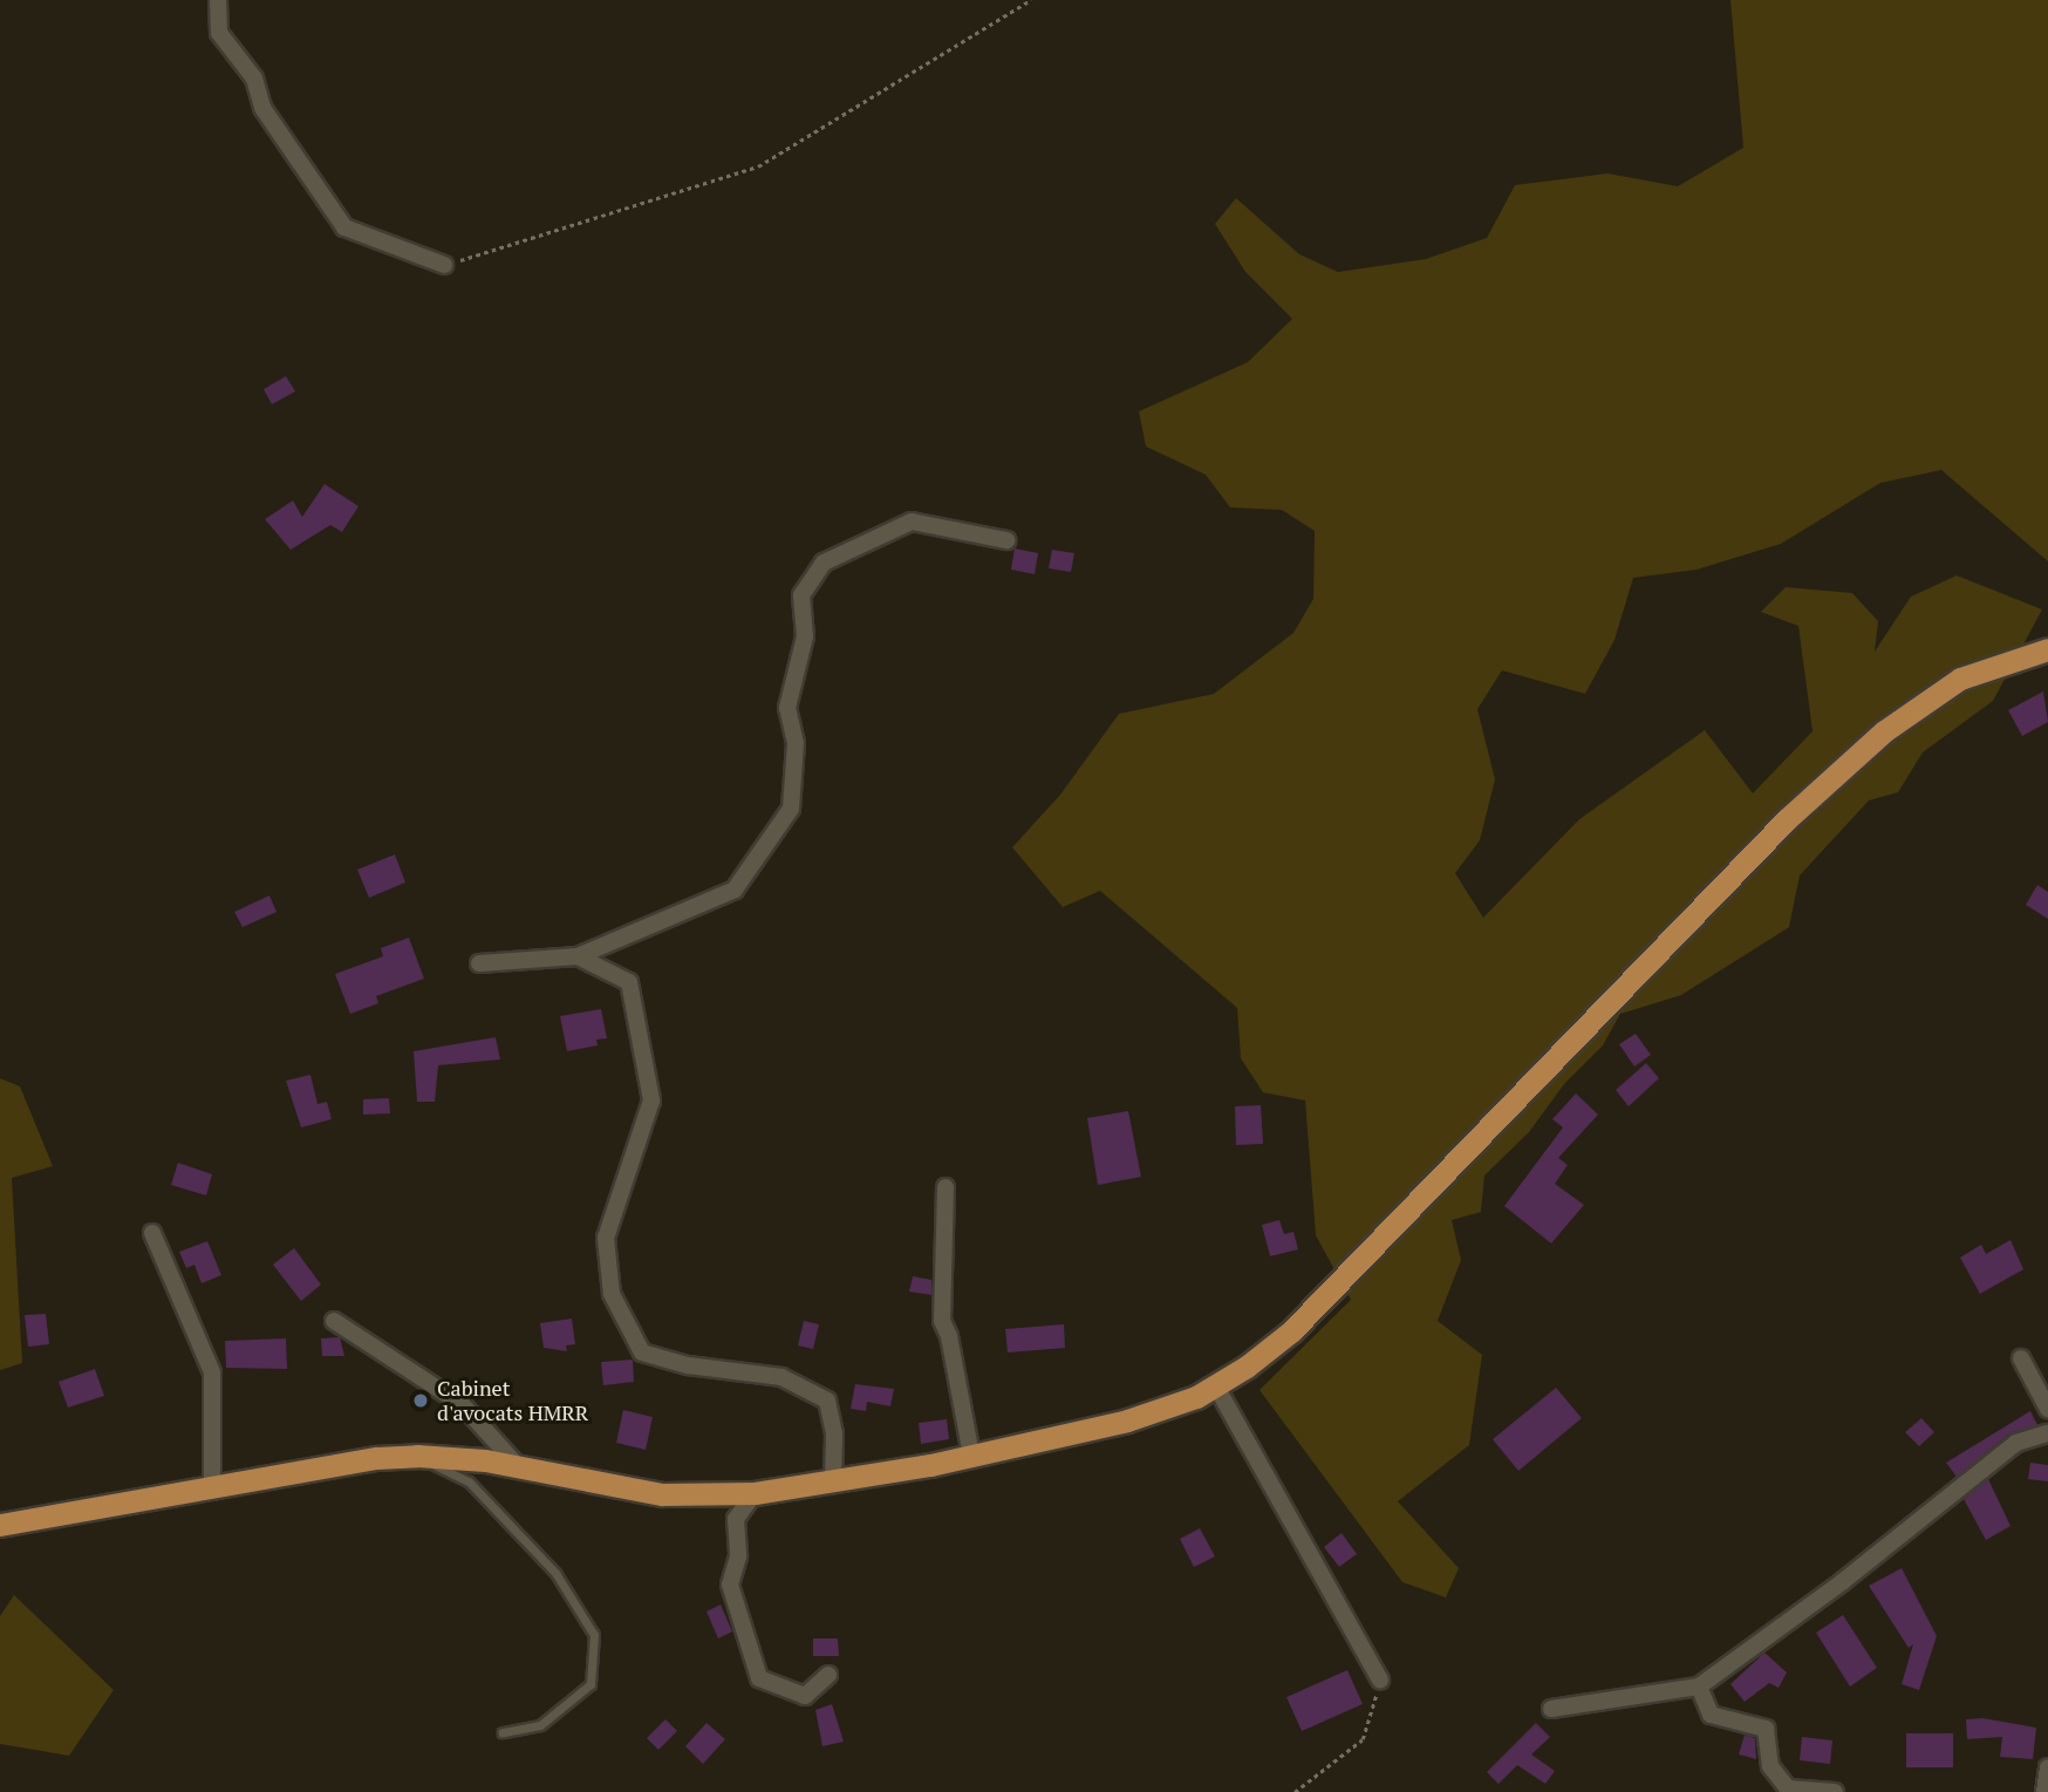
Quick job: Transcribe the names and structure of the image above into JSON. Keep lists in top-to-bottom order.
{
  "places": ["Cabinet d'avocats HMRR"]
}
